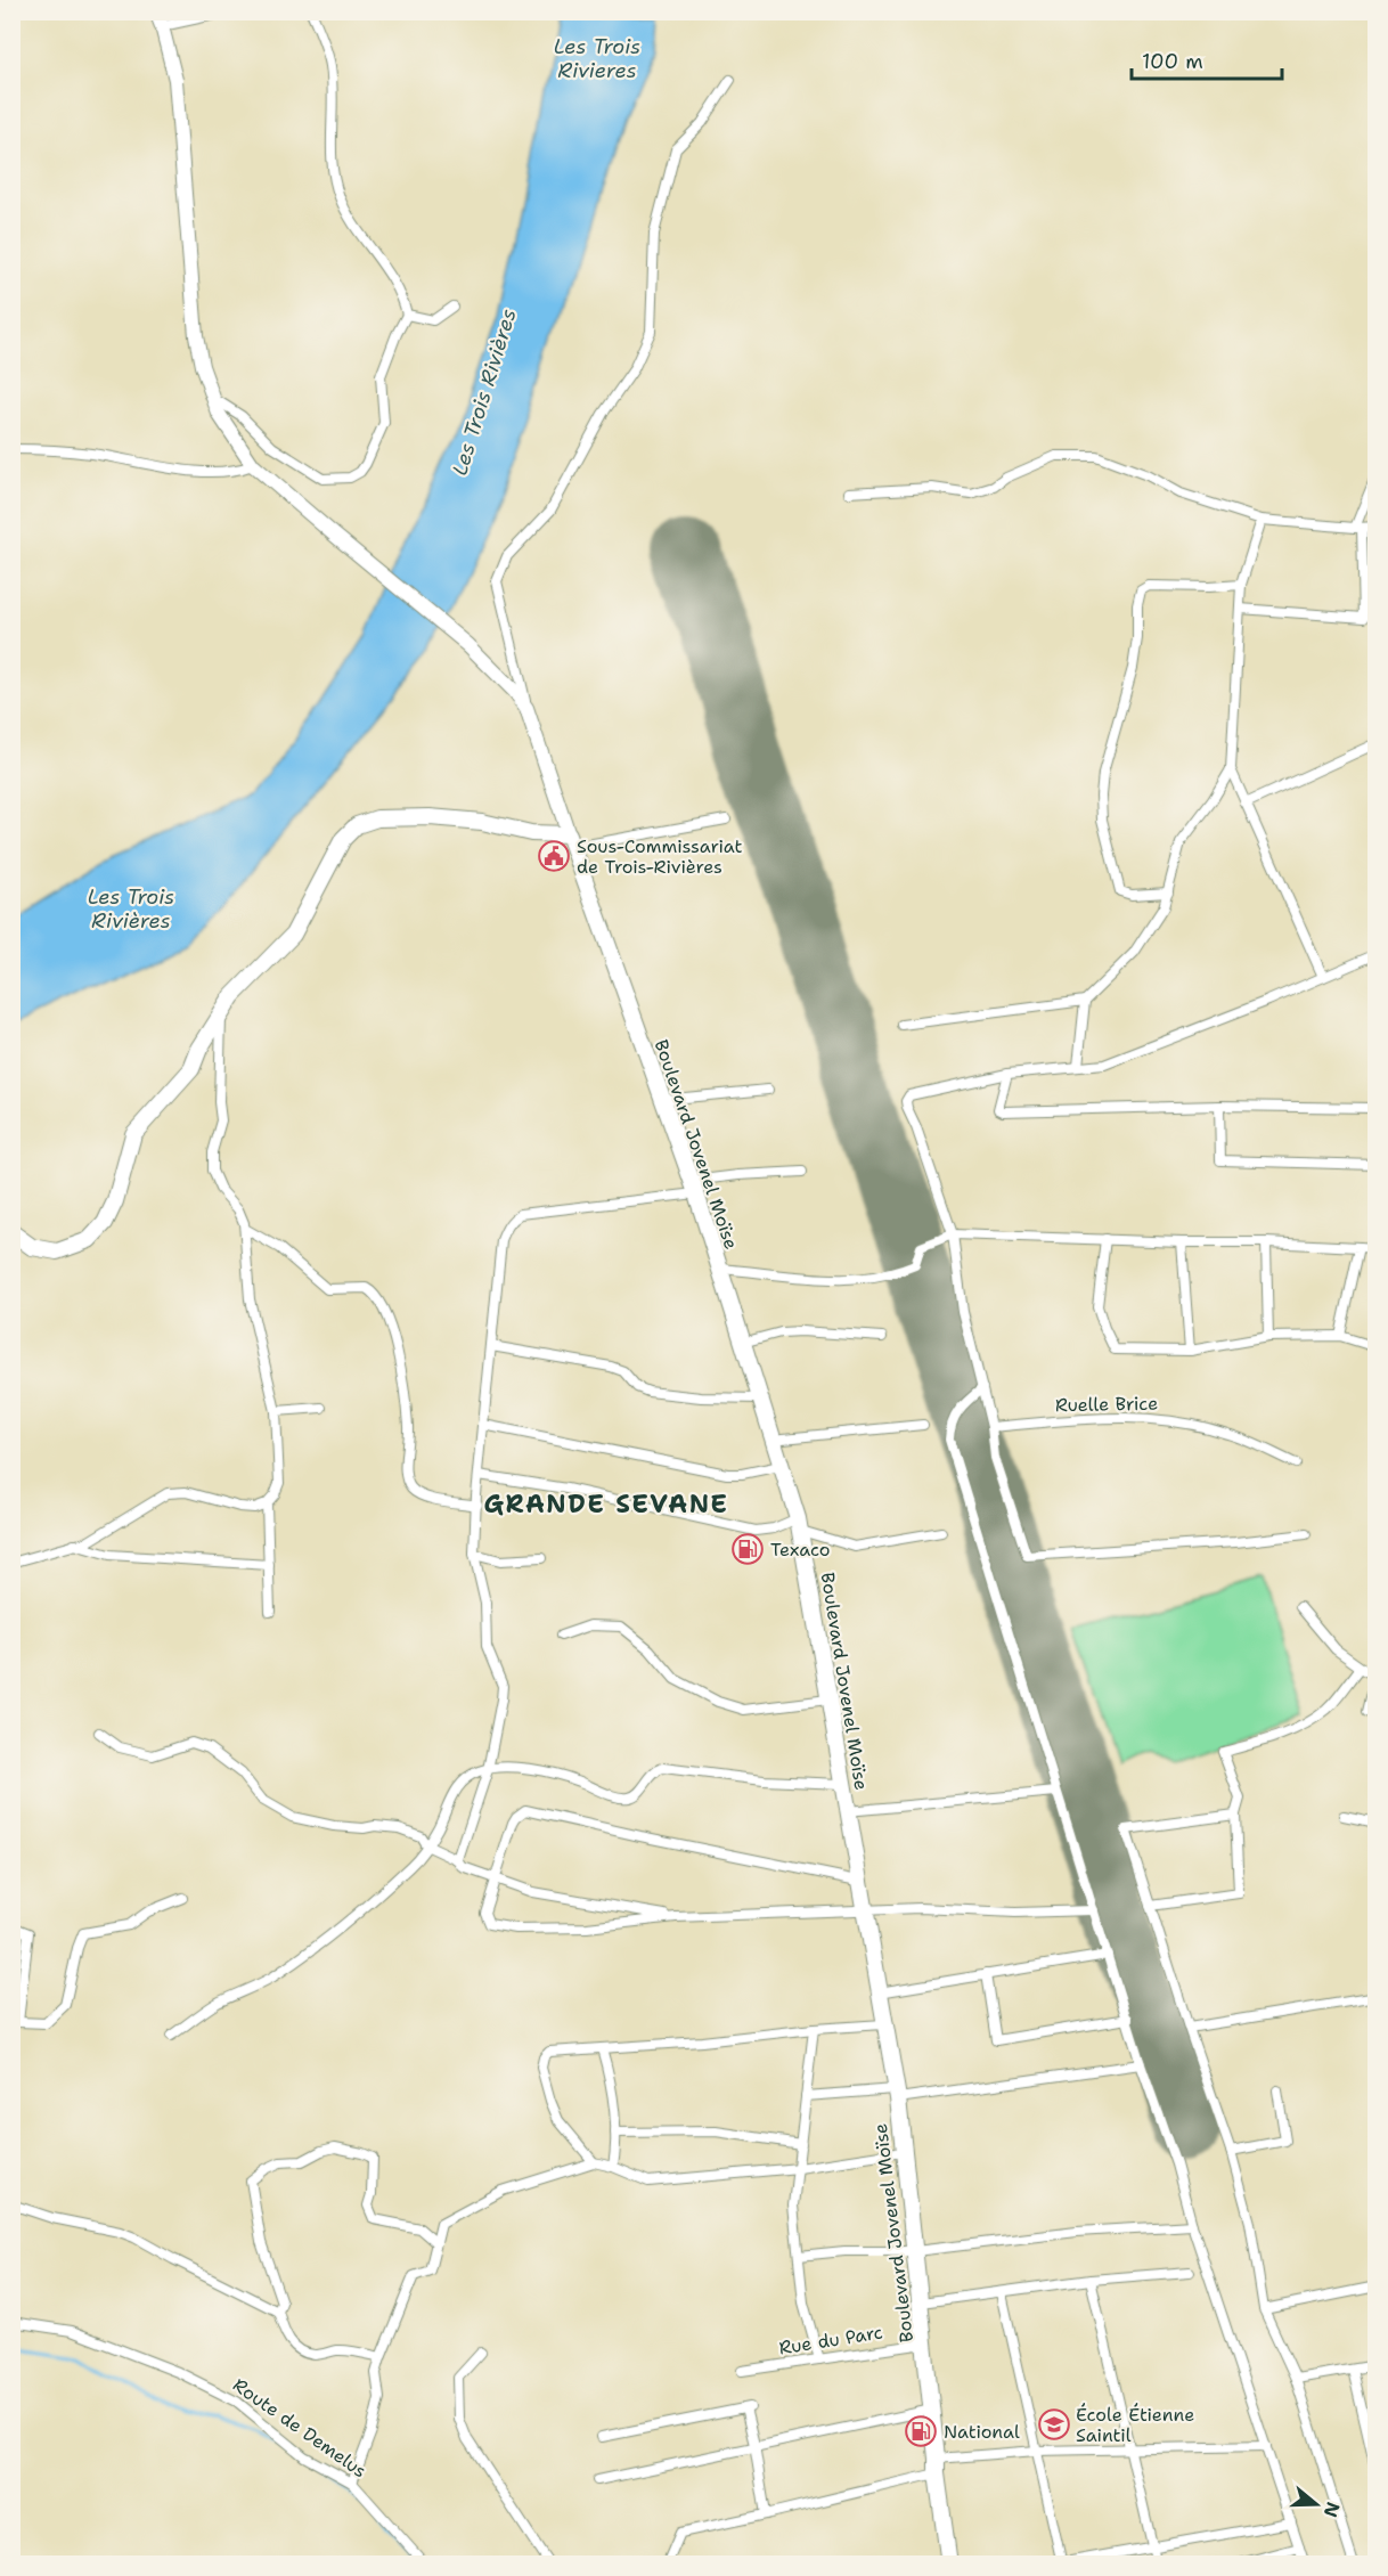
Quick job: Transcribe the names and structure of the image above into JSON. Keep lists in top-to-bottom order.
{
  "streets": {
    "main road": ["Boulevard Jovenel Moïse"],
    "street": ["Ruelle Brice", "Rue du Parc", "Route de Demelus"]
  },
  "crossings": [
    ["Boulevard Jovenel Moïse", "Rue du Parc"]
  ],
  "districts": ["GRANDE SEVANE"],
  "water": ["Les Trois Rivieres", "Les Trois Rivières"],
  "places": {
    "public building": ["Sous-Commissariat de Trois-Rivières"],
    "fuel station": ["Texaco", "National"],
    "school or university": ["École Étienne Saintil"]
  },
  "scale_bar": "100 m",
  "north": "right"
}
